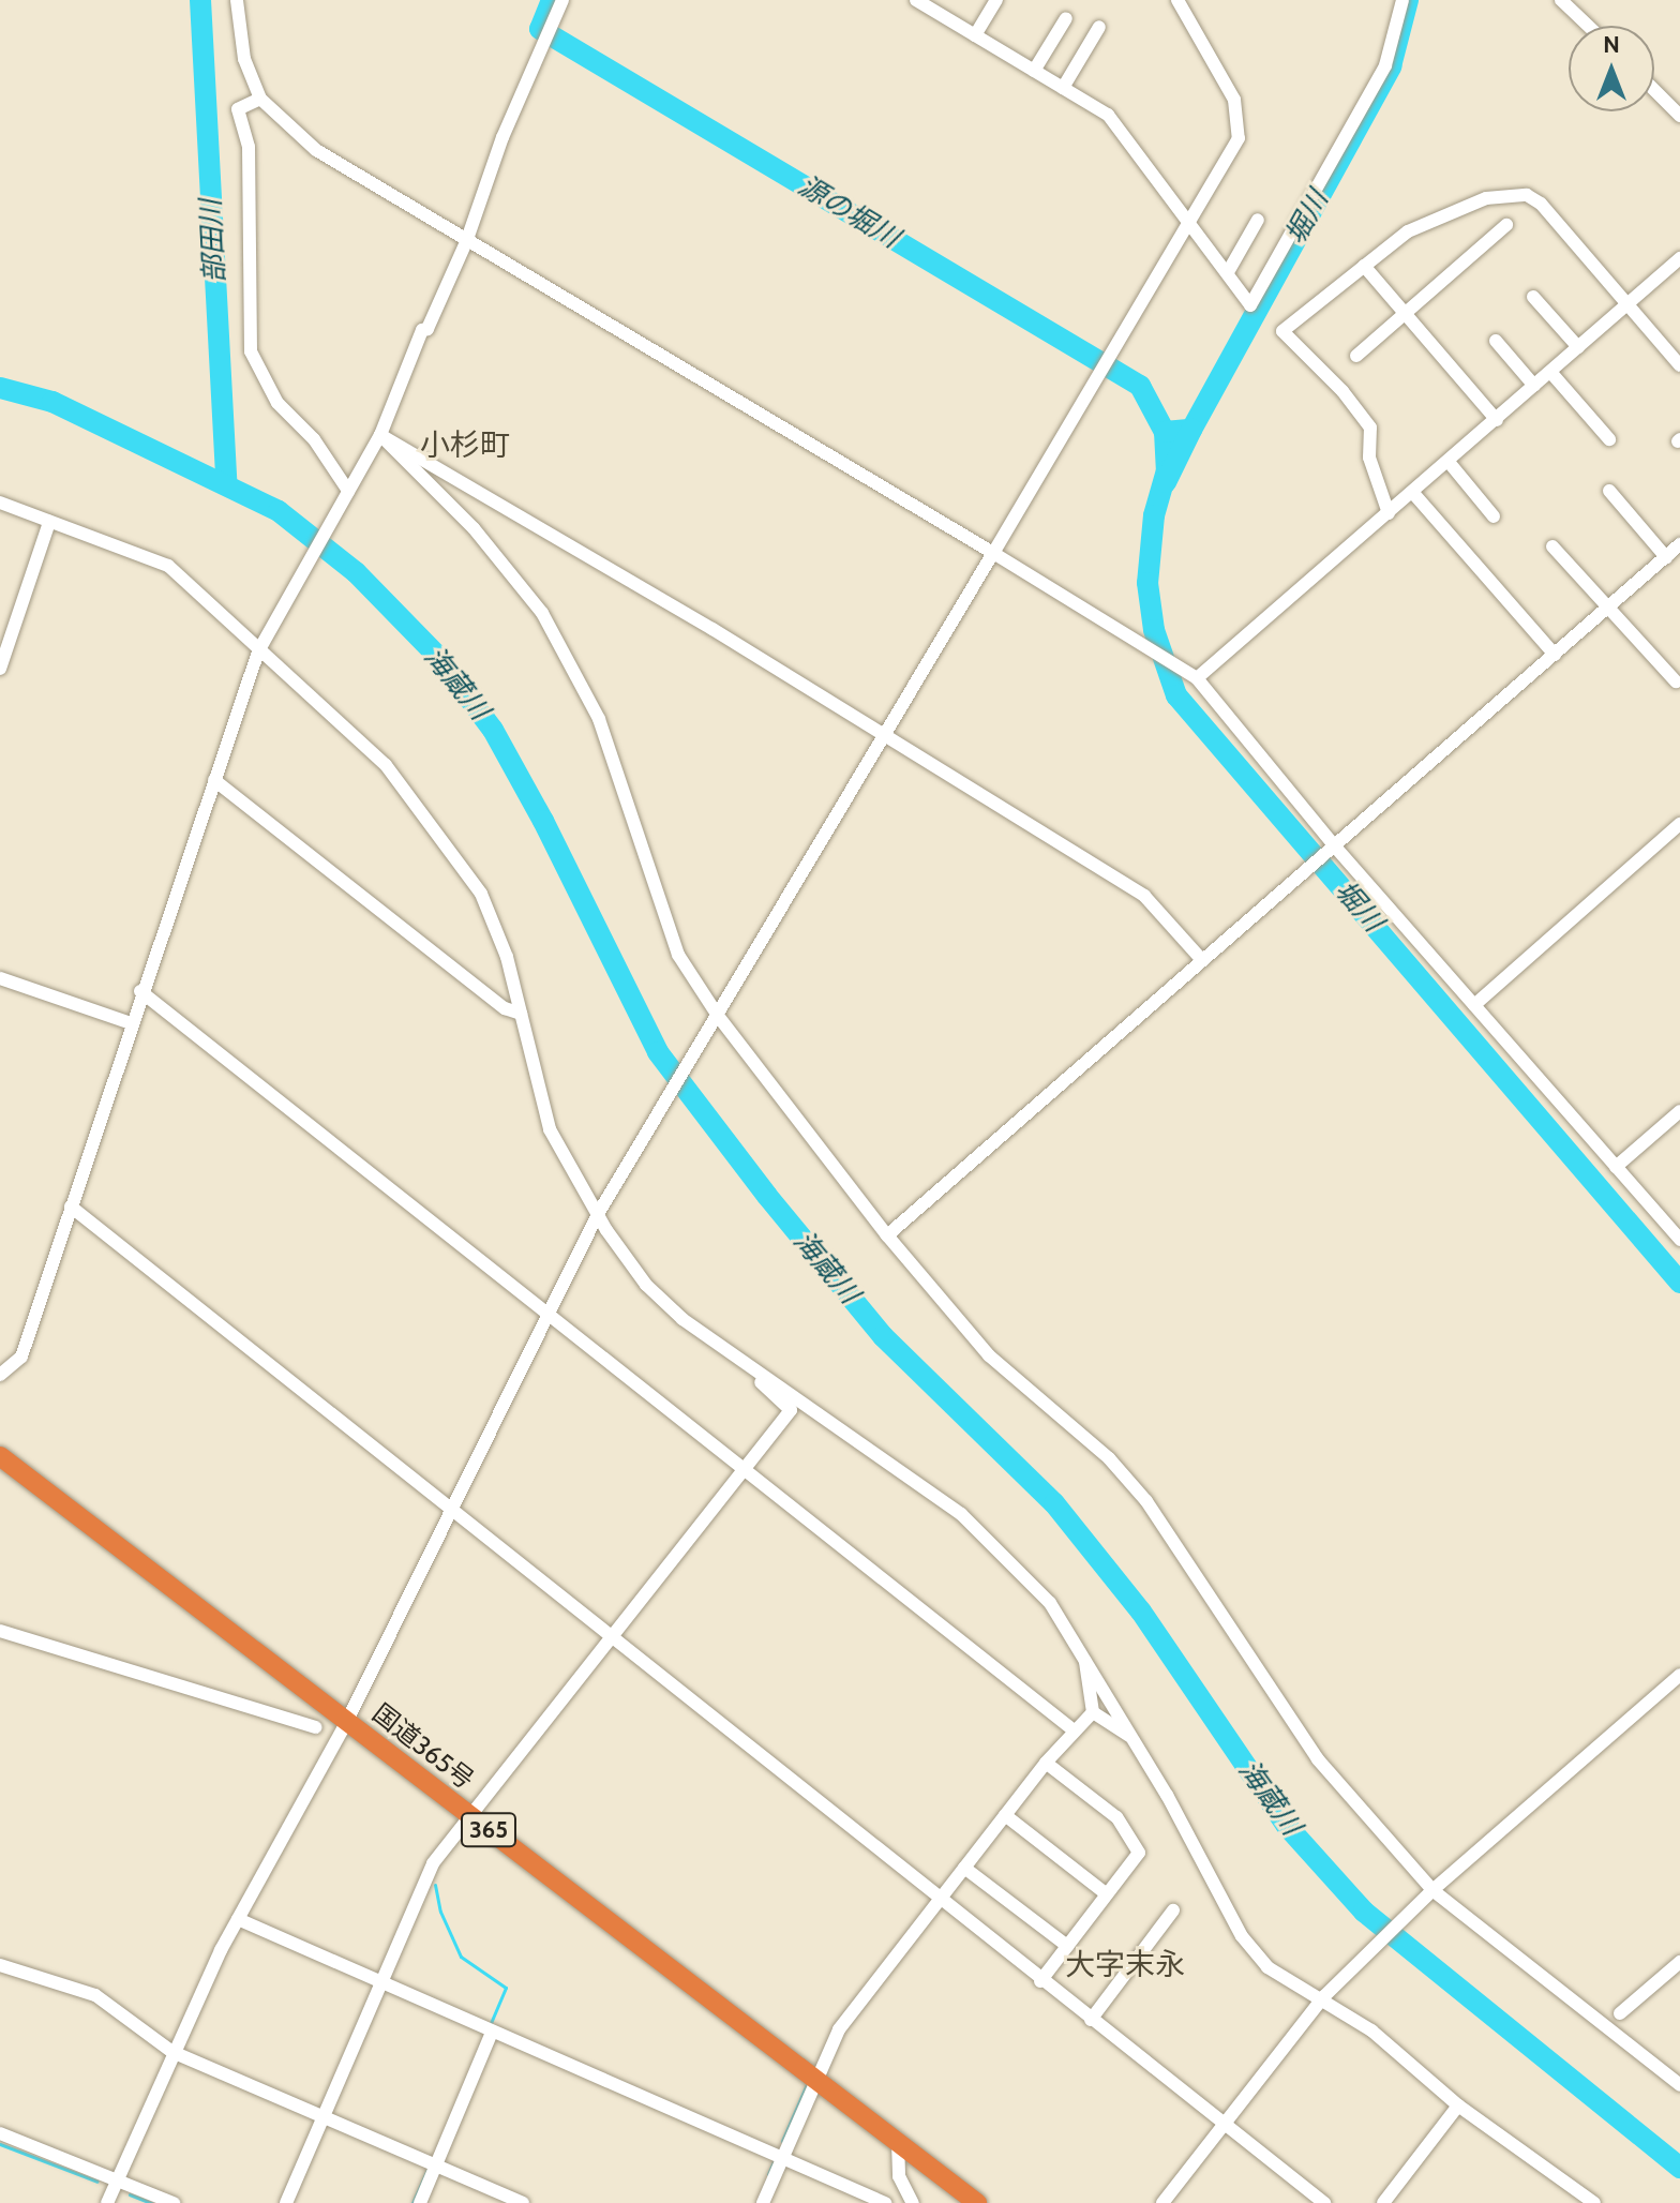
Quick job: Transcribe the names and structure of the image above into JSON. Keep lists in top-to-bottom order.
{
  "streets": {
    "highway": ["国道365号", "365"]
  },
  "districts": ["小杉町", "大字末永"],
  "water": [
    "源の堀川",
    "堀川",
    "部田川",
    "海蔵川"
  ],
  "north": "top"
}
